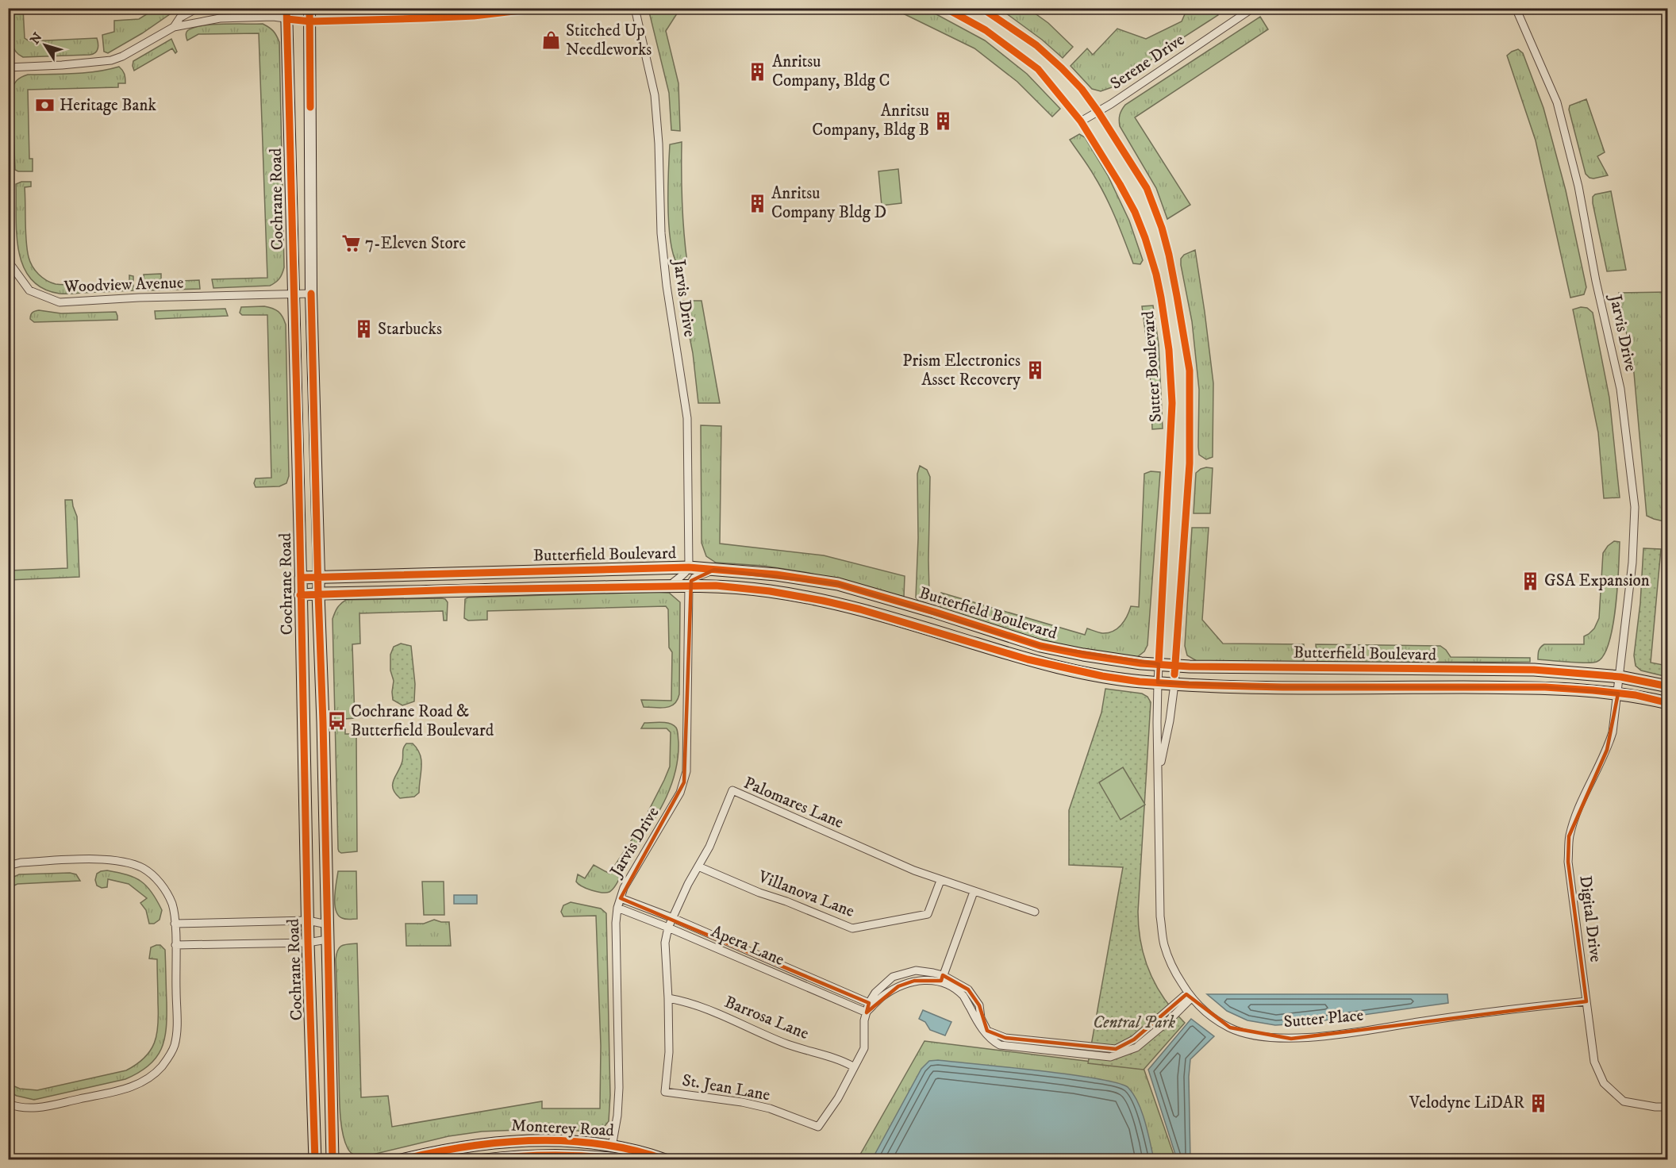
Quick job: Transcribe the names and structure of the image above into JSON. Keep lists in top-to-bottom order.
{
  "streets": {
    "main road": ["Cochrane Road", "Butterfield Boulevard", "Monterey Road"],
    "street": [
      "Serene Drive",
      "Woodview Avenue",
      "Jarvis Drive",
      "Sutter Boulevard",
      "Palomares Lane",
      "Villanova Lane",
      "Digital Drive",
      "Apera Lane",
      "Barrosa Lane",
      "Sutter Place",
      "St. Jean Lane"
    ]
  },
  "crossings": [
    ["Serene Drive", "Sutter Boulevard"],
    ["Cochrane Road", "Woodview Avenue"],
    ["Cochrane Road", "Butterfield Boulevard"],
    ["Jarvis Drive", "Butterfield Boulevard"],
    ["Jarvis Drive", "Digital Drive"],
    ["Jarvis Drive", "Apera Lane"],
    ["Jarvis Drive", "Monterey Road"],
    ["Sutter Boulevard", "Butterfield Boulevard"],
    ["Sutter Boulevard", "Sutter Place"],
    ["Butterfield Boulevard", "Digital Drive"],
    ["Butterfield Boulevard", "Sutter Place"],
    ["Palomares Lane", "Villanova Lane"],
    ["Palomares Lane", "Apera Lane"],
    ["Palomares Lane", "St. Jean Lane"],
    ["Digital Drive", "Sutter Place"],
    ["Apera Lane", "St. Jean Lane"],
    ["Barrosa Lane", "St. Jean Lane"]
  ],
  "parks": ["Central Park"],
  "places": {
    "shop": ["Stitched Up Needleworks"],
    "building": [
      "Anritsu Company, Bldg C",
      "Anritsu Company, Bldg B",
      "Anritsu Company Bldg D",
      "Starbucks",
      "Prism Electronics Asset Recovery",
      "GSA Expansion",
      "Velodyne LiDAR"
    ],
    "bank": ["Heritage Bank"],
    "supermarket": ["7-Eleven Store"],
    "bus stop": ["Cochrane Road & Butterfield Boulevard"]
  },
  "north": "top left"
}
